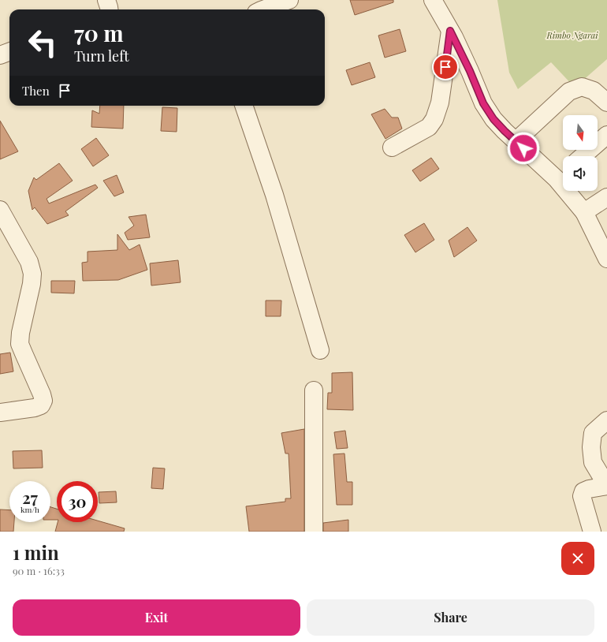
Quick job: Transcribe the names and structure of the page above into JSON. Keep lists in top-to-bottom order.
{
  "parks": ["Rimbo Ngarai"],
  "north": "bottom",
  "page": {
    "turn": ["70 m", "Turn left"],
    "then": "Then",
    "speed": "27 km/h",
    "limit": "30",
    "heading": ["1 min", "90 m · 16:33"],
    "buttons": ["Exit", "Share"]
  }
}
